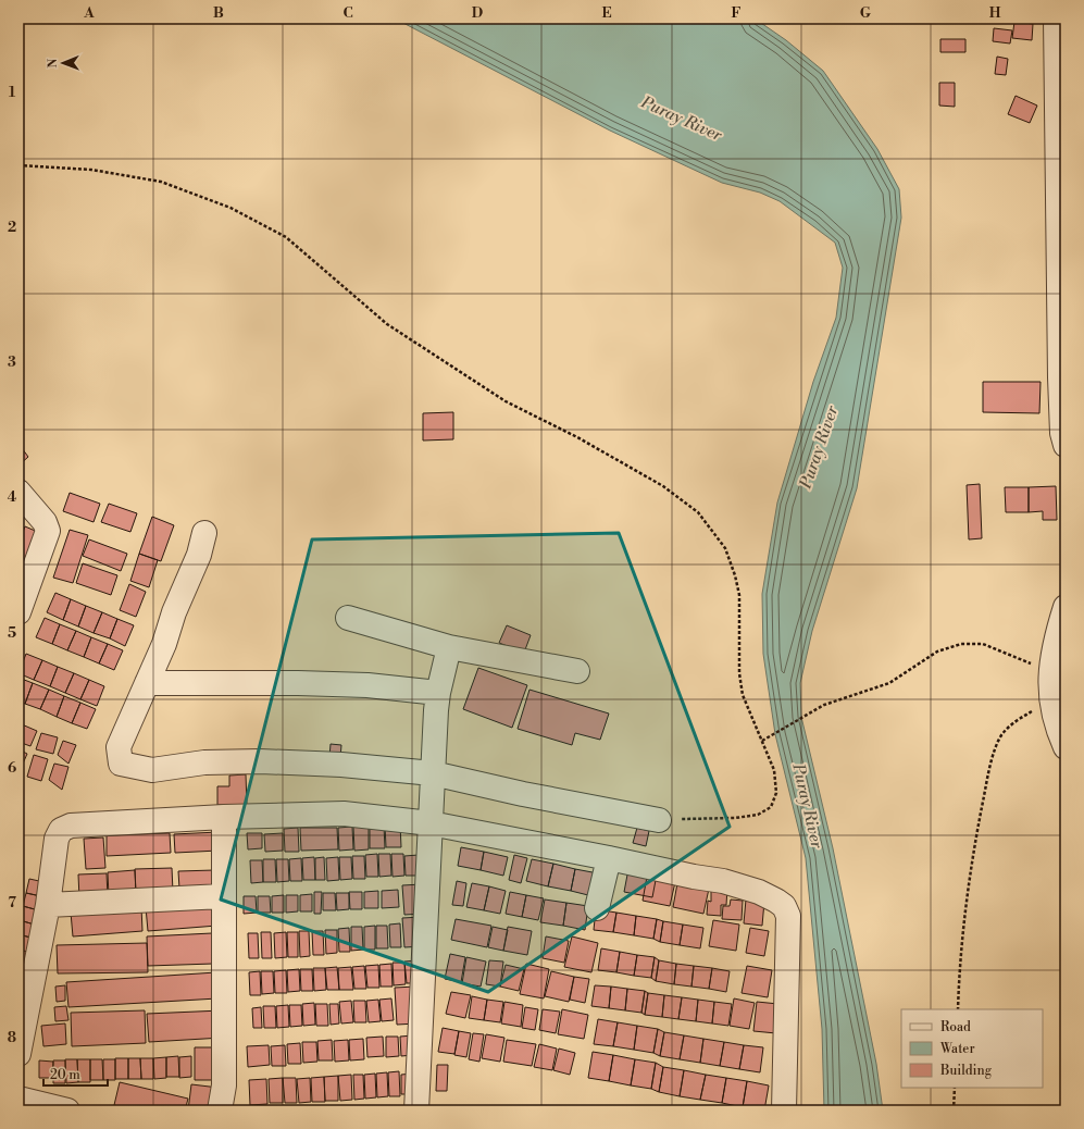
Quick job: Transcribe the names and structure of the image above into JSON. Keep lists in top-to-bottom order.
{
  "water": ["Puray River"],
  "legend": ["Road", "Water", "Building"],
  "scale_bar": "20 m",
  "north": "left",
  "grid": {
    "columns": [
      "A",
      "B",
      "C",
      "D",
      "E",
      "F",
      "G",
      "H"
    ],
    "rows": [
      "1",
      "2",
      "3",
      "4",
      "5",
      "6",
      "7",
      "8"
    ]
  }
}
